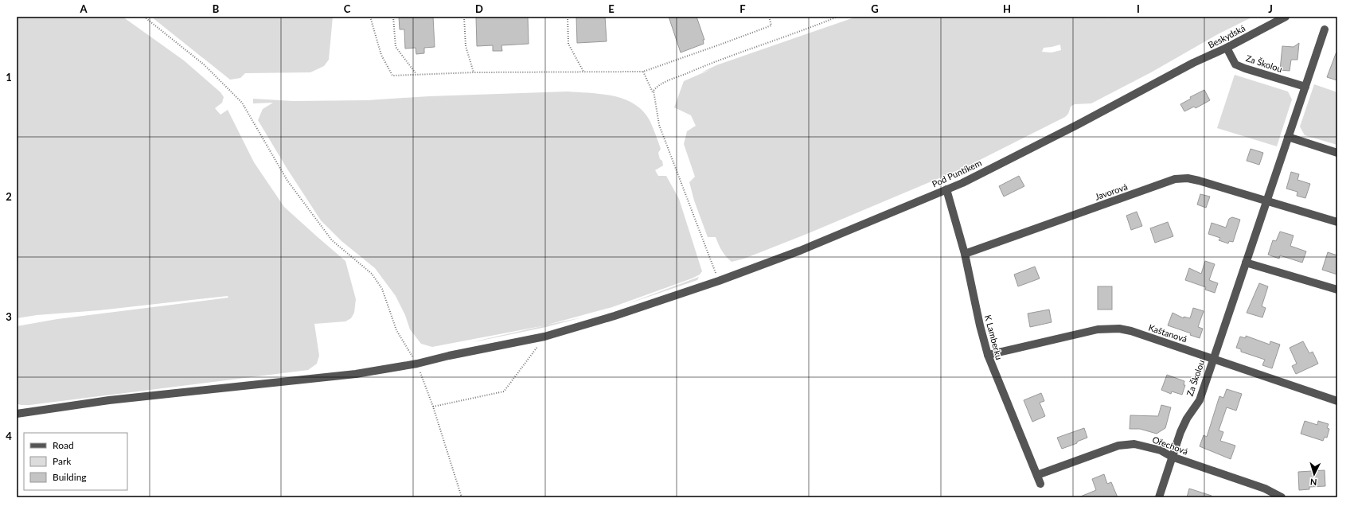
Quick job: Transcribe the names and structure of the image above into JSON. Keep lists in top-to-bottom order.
{
  "streets": {
    "street": [
      "Beskydská",
      "Za Školou",
      "Pod Puntíkem",
      "Javorová",
      "Kaštanová",
      "K Lamberku",
      "Ořechová"
    ]
  },
  "crossings": [
    ["Beskydská", "Za Školou"],
    ["Beskydská", "Pod Puntíkem"],
    ["Za Školou", "Javorová"],
    ["Za Školou", "Kaštanová"],
    ["Za Školou", "Ořechová"],
    ["Pod Puntíkem", "K Lamberku"],
    ["Javorová", "K Lamberku"],
    ["Kaštanová", "K Lamberku"],
    ["K Lamberku", "Ořechová"]
  ],
  "legend": ["Road", "Park", "Building"],
  "north": "bottom",
  "grid": {
    "columns": [
      "A",
      "B",
      "C",
      "D",
      "E",
      "F",
      "G",
      "H",
      "I",
      "J"
    ],
    "rows": [
      "1",
      "2",
      "3",
      "4"
    ]
  }
}
